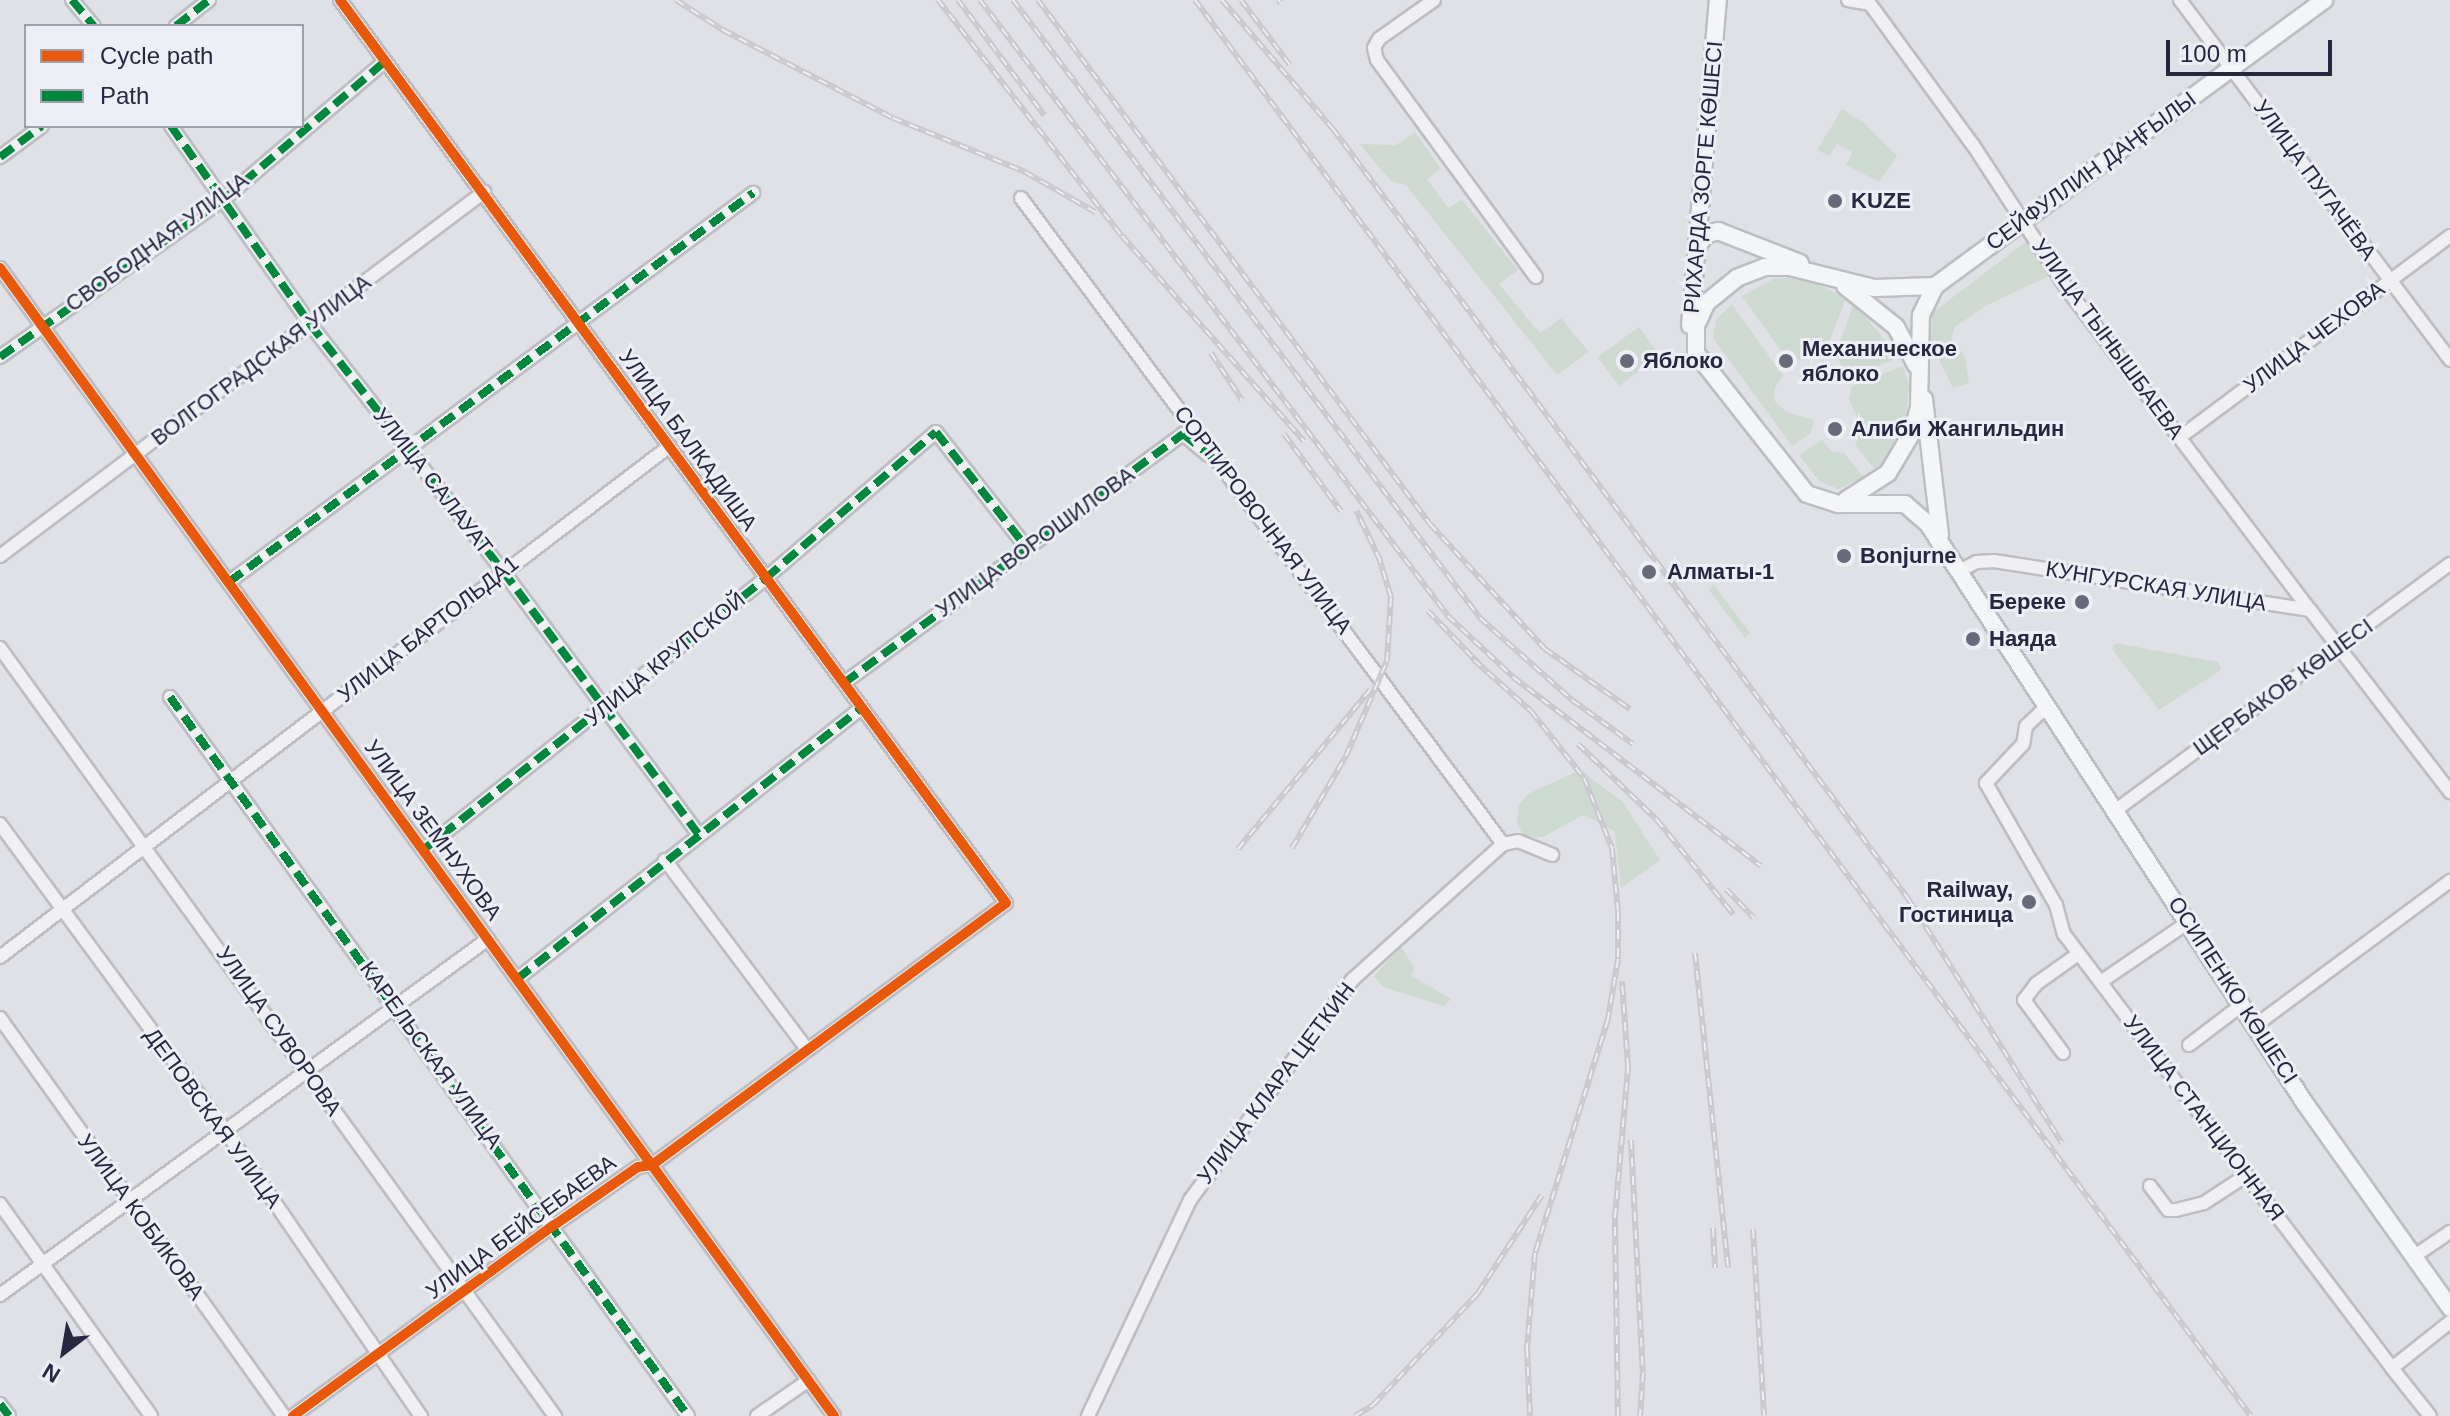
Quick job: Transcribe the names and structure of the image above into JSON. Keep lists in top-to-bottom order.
{
  "streets": {
    "main road": ["СЕЙФУЛЛИН ДАҢҒЫЛЫ", "РИХАРДА ЗОРГЕ КӨШЕСІ", "ОСИПЕНКО КӨШЕСІ"],
    "street": [
      "УЛИЦА ПУГАЧЁВА",
      "СВОБОДНАЯ УЛИЦА",
      "УЛИЦА ЧЕХОВА",
      "УЛИЦА ТЫНЫШБАЕВА",
      "ВОЛГОГРАДСКАЯ УЛИЦА",
      "УЛИЦА БАЛКАДИША",
      "УЛИЦА САЛАУАТ",
      "СОРТИРОВОЧНАЯ УЛИЦА",
      "УЛИЦА ВОРОШИЛОВА",
      "КУНГУРСКАЯ УЛИЦА",
      "УЛИЦА БАРТОЛЬДА1",
      "УЛИЦА КРУПСКОЙ",
      "ЩЕРБАКОВ КӨШЕСІ",
      "УЛИЦА ЗЕМНУХОВА",
      "УЛИЦА СУВОРОВА",
      "КАРЕЛЬСКАЯ УЛИЦА",
      "УЛИЦА КЛАРА ЦЕТКИН",
      "ДЕПОВСКАЯ УЛИЦА",
      "УЛИЦА СТАНЦИОННАЯ",
      "УЛИЦА КОБИКОВА",
      "УЛИЦА БЕЙСЕБАЕВА"
    ]
  },
  "crossings": [
    ["СЕЙФУЛЛИН ДАҢҒЫЛЫ", "УЛИЦА ПУГАЧЁВА"],
    ["СЕЙФУЛЛИН ДАҢҒЫЛЫ", "УЛИЦА ТЫНЫШБАЕВА"],
    ["УЛИЦА ПУГАЧЁВА", "УЛИЦА ЧЕХОВА"],
    ["СВОБОДНАЯ УЛИЦА", "УЛИЦА БАЛКАДИША"],
    ["СВОБОДНАЯ УЛИЦА", "УЛИЦА САЛАУАТ"],
    ["СВОБОДНАЯ УЛИЦА", "УЛИЦА ЗЕМНУХОВА"],
    ["УЛИЦА ЧЕХОВА", "УЛИЦА ТЫНЫШБАЕВА"],
    ["УЛИЦА ТЫНЫШБАЕВА", "КУНГУРСКАЯ УЛИЦА"],
    ["ВОЛГОГРАДСКАЯ УЛИЦА", "УЛИЦА БАЛКАДИША"],
    ["ВОЛГОГРАДСКАЯ УЛИЦА", "УЛИЦА САЛАУАТ"],
    ["ВОЛГОГРАДСКАЯ УЛИЦА", "УЛИЦА ЗЕМНУХОВА"],
    ["УЛИЦА БАЛКАДИША", "УЛИЦА ВОРОШИЛОВА"],
    ["УЛИЦА БАЛКАДИША", "УЛИЦА БАРТОЛЬДА1"],
    ["УЛИЦА БАЛКАДИША", "УЛИЦА КРУПСКОЙ"],
    ["УЛИЦА БАЛКАДИША", "УЛИЦА БЕЙСЕБАЕВА"],
    ["УЛИЦА САЛАУАТ", "УЛИЦА БАРТОЛЬДА1"],
    ["УЛИЦА САЛАУАТ", "УЛИЦА КРУПСКОЙ"],
    ["СОРТИРОВОЧНАЯ УЛИЦА", "УЛИЦА ВОРОШИЛОВА"],
    ["СОРТИРОВОЧНАЯ УЛИЦА", "УЛИЦА КЛАРА ЦЕТКИН"],
    ["УЛИЦА ВОРОШИЛОВА", "УЛИЦА КРУПСКОЙ"],
    ["КУНГУРСКАЯ УЛИЦА", "ОСИПЕНКО КӨШЕСІ"],
    ["УЛИЦА БАРТОЛЬДА1", "УЛИЦА ЗЕМНУХОВА"],
    ["УЛИЦА БАРТОЛЬДА1", "УЛИЦА СУВОРОВА"],
    ["УЛИЦА БАРТОЛЬДА1", "КАРЕЛЬСКАЯ УЛИЦА"],
    ["УЛИЦА БАРТОЛЬДА1", "ДЕПОВСКАЯ УЛИЦА"],
    ["УЛИЦА КРУПСКОЙ", "УЛИЦА ЗЕМНУХОВА"],
    ["ЩЕРБАКОВ КӨШЕСІ", "ОСИПЕНКО КӨШЕСІ"],
    ["УЛИЦА ЗЕМНУХОВА", "УЛИЦА БЕЙСЕБАЕВА"],
    ["ОСИПЕНКО КӨШЕСІ", "УЛИЦА СТАНЦИОННАЯ"],
    ["УЛИЦА СУВОРОВА", "УЛИЦА БЕЙСЕБАЕВА"],
    ["КАРЕЛЬСКАЯ УЛИЦА", "УЛИЦА БЕЙСЕБАЕВА"],
    ["ДЕПОВСКАЯ УЛИЦА", "УЛИЦА БЕЙСЕБАЕВА"]
  ],
  "places": [
    "KUZE",
    "Яблоко",
    "Механическое яблоко",
    "Алиби Жангильдин",
    "Bonjurne",
    "Алматы-1",
    "Береке",
    "Наяда",
    "Railway, Гостиница"
  ],
  "legend": ["Cycle path", "Path"],
  "scale_bar": "100 m",
  "north": "bottom left"
}
